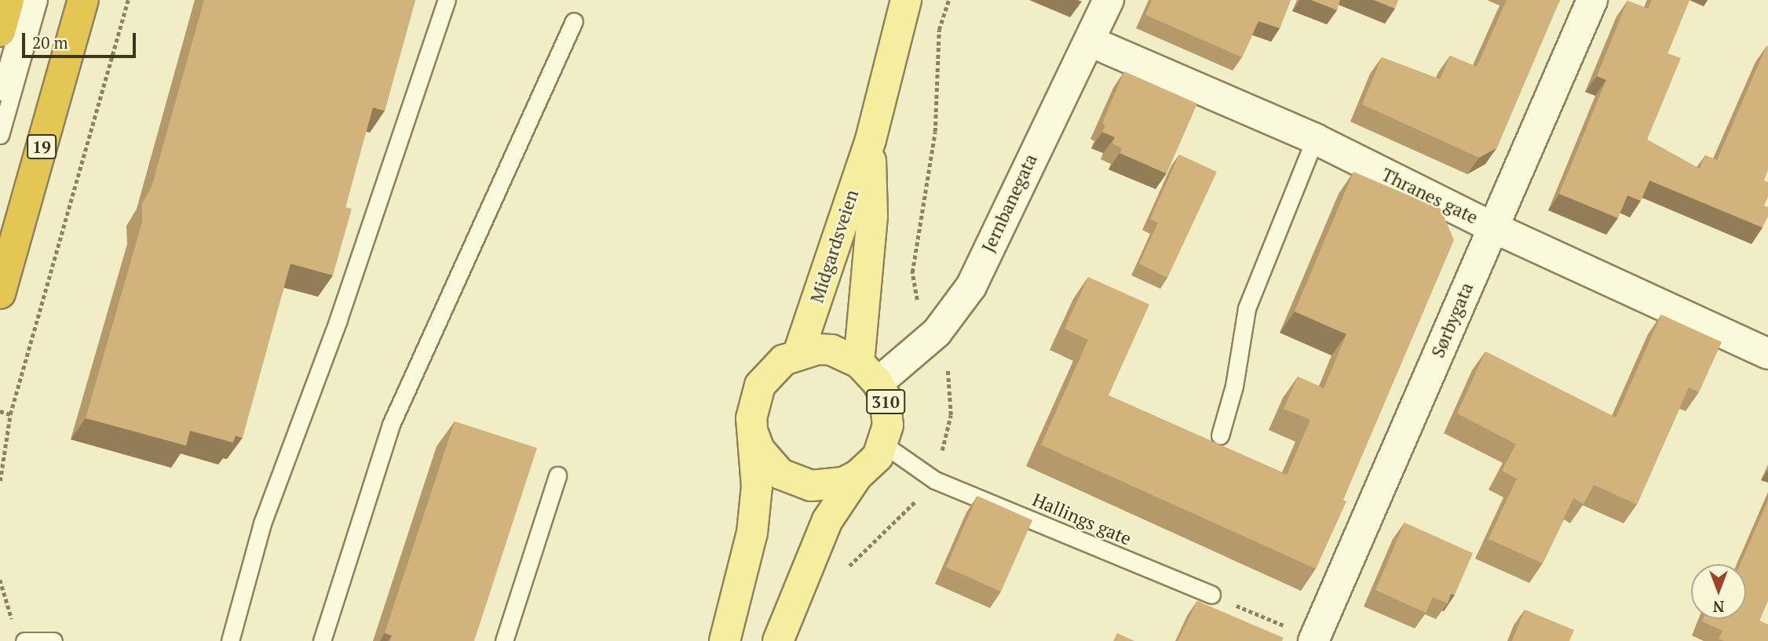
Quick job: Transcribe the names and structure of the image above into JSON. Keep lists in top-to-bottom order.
{
  "streets": {
    "highway": ["19"],
    "main road": ["Midgardsveien", "310"],
    "street": ["Thranes gate", "Jernbanegata", "Sørbygata"],
    "lane": ["Hallings gate"]
  },
  "crossings": [
    ["Thranes gate", "Jernbanegata"],
    ["Thranes gate", "Sørbygata"],
    ["Jernbanegata", "Midgardsveien"],
    ["Jernbanegata", "310"],
    ["Jernbanegata", "Hallings gate"],
    ["Midgardsveien", "310"],
    ["Midgardsveien", "Hallings gate"],
    ["310", "Hallings gate"]
  ],
  "scale_bar": "20 m",
  "north": "bottom"
}
